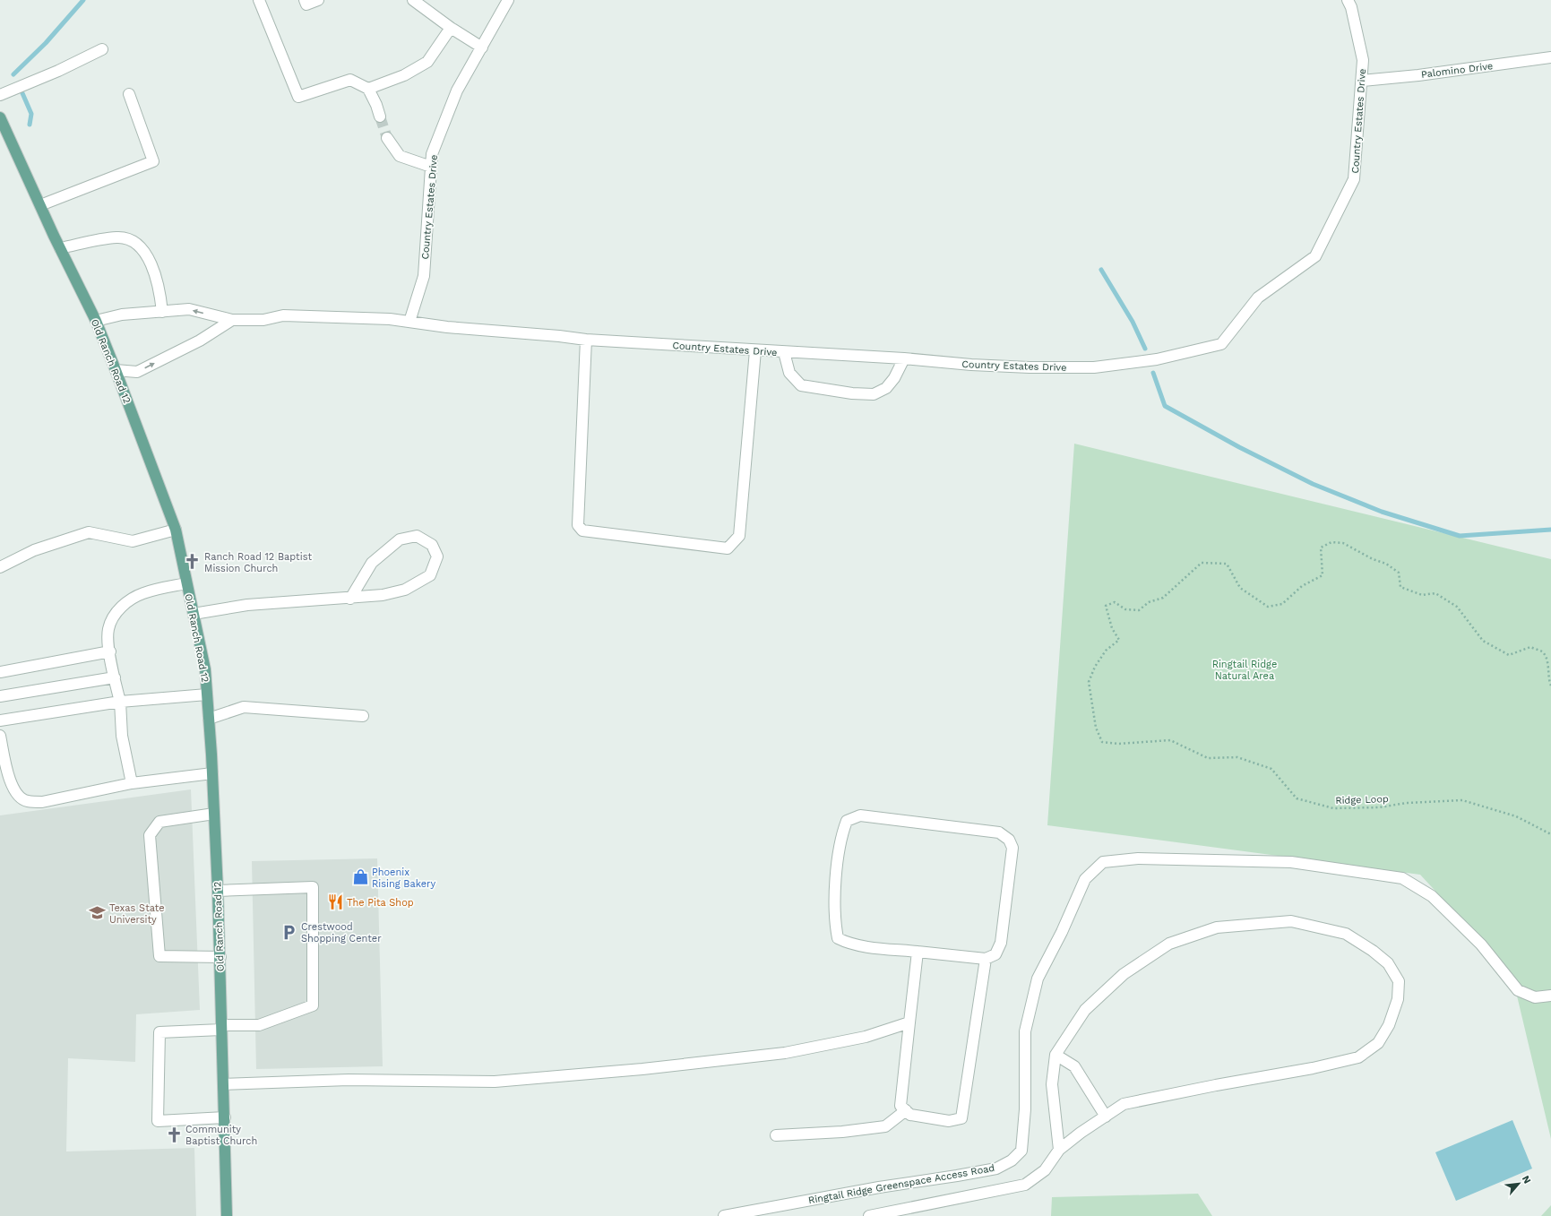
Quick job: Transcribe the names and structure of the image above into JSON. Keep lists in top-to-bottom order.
{
  "streets": {
    "main road": ["Old Ranch Road 12"],
    "street": ["Palomino Drive", "Country Estates Drive", "Ringtail Ridge Greenspace Access Road"],
    "path": ["Ridge Loop"]
  },
  "crossings": [
    ["Palomino Drive", "Country Estates Drive"],
    ["Country Estates Drive", "Old Ranch Road 12"]
  ],
  "parks": ["Ringtail Ridge Natural Area"],
  "places": {
    "church": ["Ranch Road 12 Baptist Mission Church", "Community Baptist Church"],
    "shop": ["Phoenix Rising Bakery"],
    "restaurant": ["The Pita Shop"],
    "school or university": ["Texas State University"],
    "parking": ["Crestwood Shopping Center"]
  },
  "north": "top right"
}
